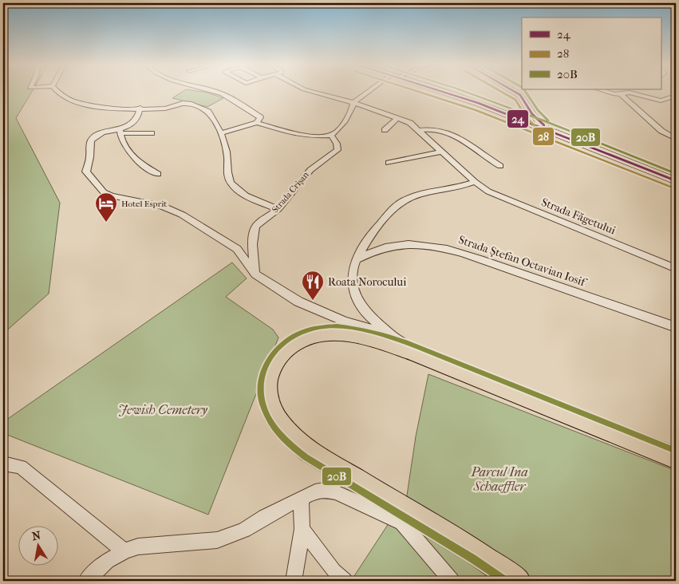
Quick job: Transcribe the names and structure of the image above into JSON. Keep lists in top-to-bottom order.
{
  "streets": {
    "street": ["Strada Crișan", "Strada Făgetului", "Strada Ștefan Octavian Iosif"]
  },
  "parks": ["Jewish Cemetery", "Parcul Ina Schaeffler"],
  "places": {
    "hotel": ["Hotel Esprit"],
    "restaurant": ["Roata Norocului"]
  },
  "lines": ["transit line 24", "transit line 28", "transit line 20B"],
  "legend": ["24", "28", "20B"],
  "north": "top"
}
